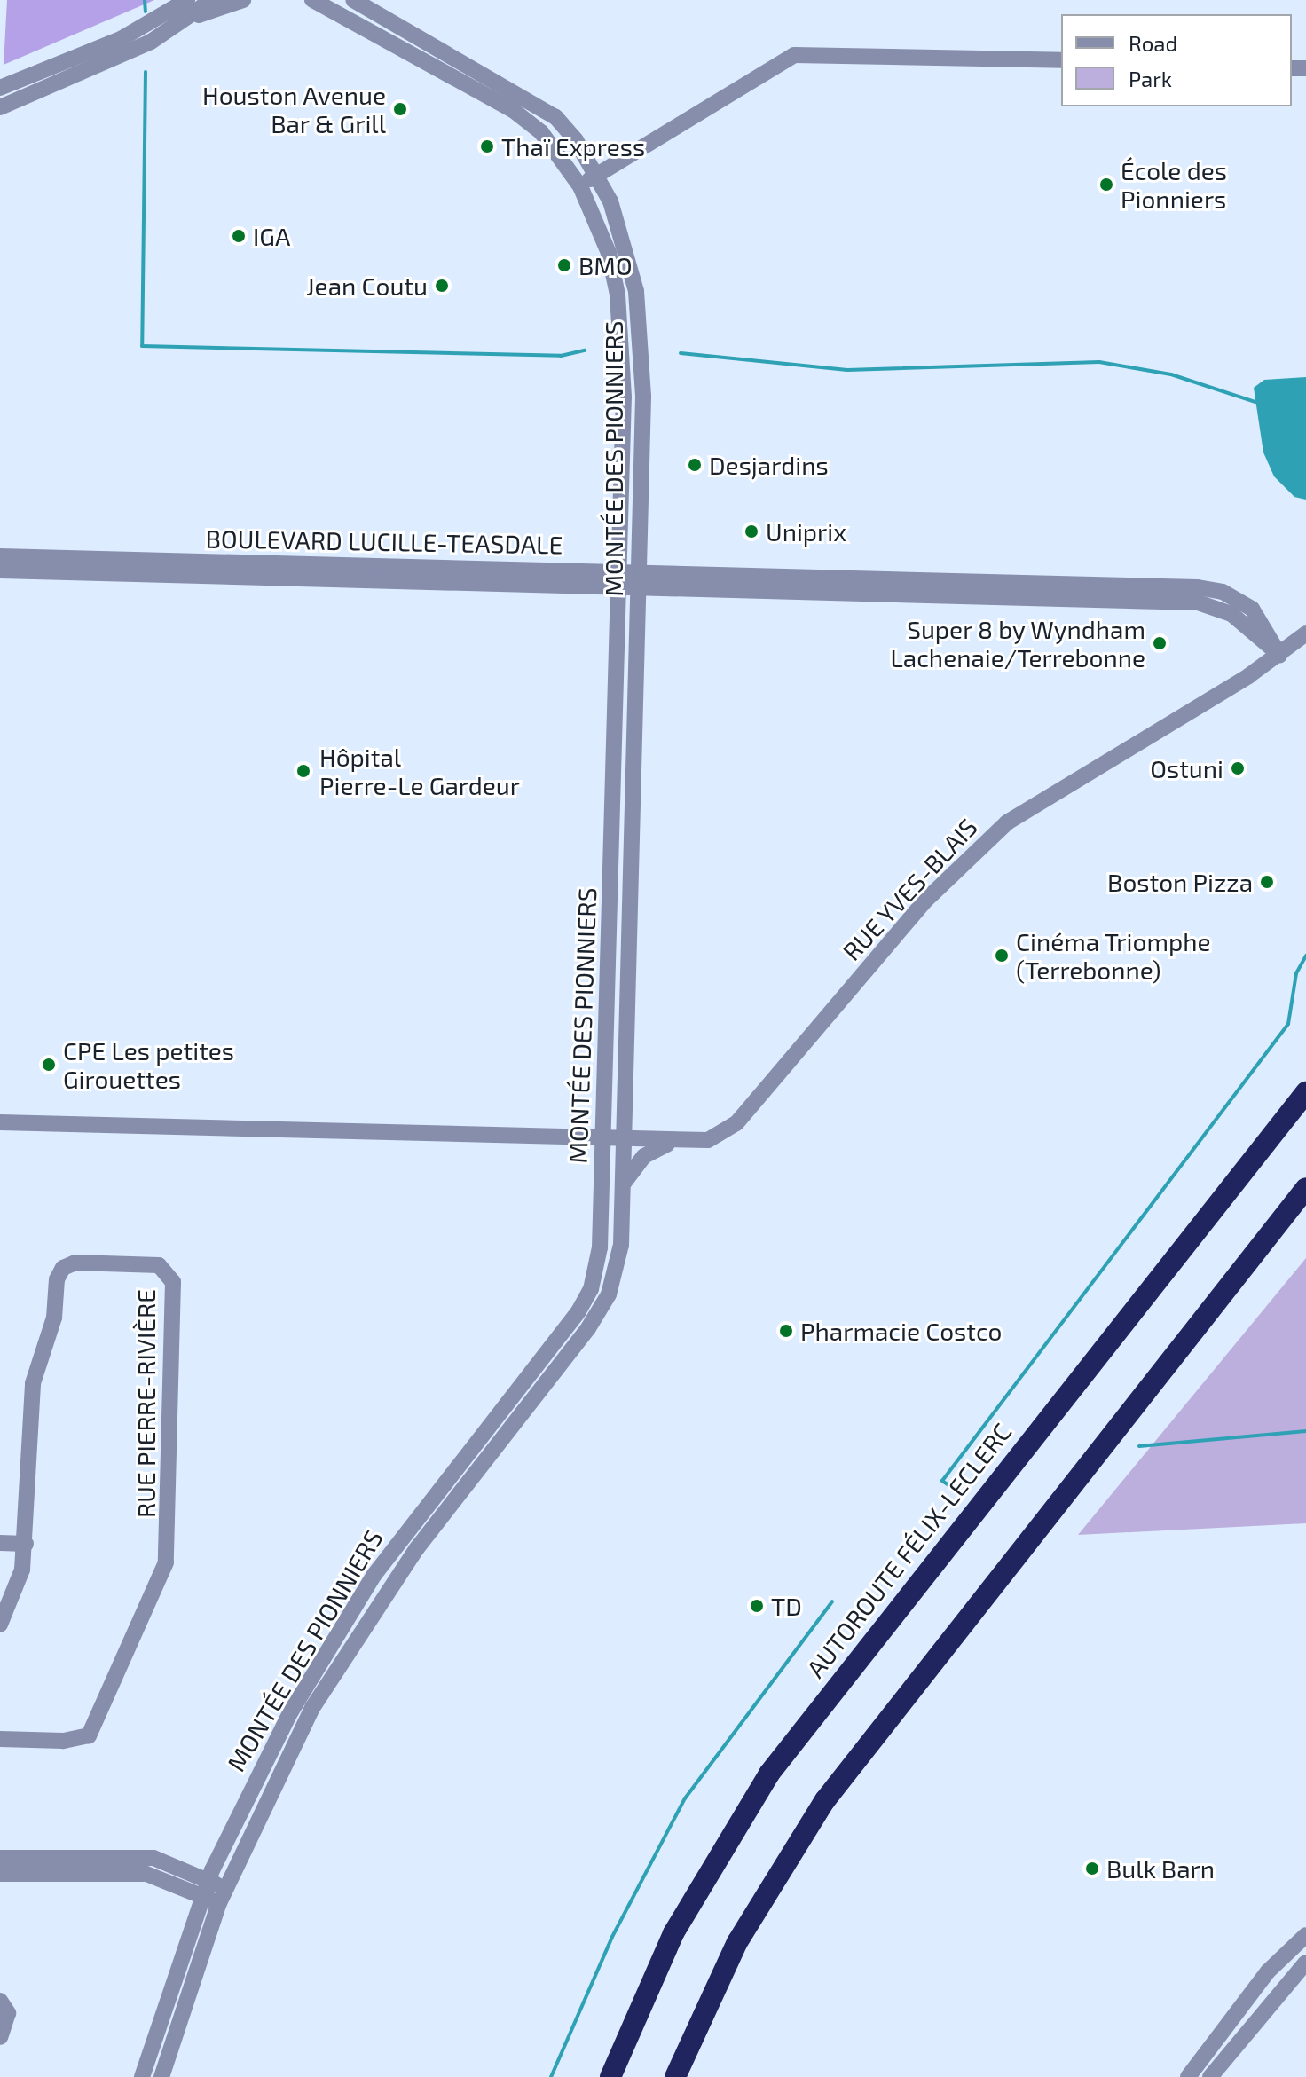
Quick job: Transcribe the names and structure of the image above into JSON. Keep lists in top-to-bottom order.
{
  "streets": {
    "highway": ["AUTOROUTE FÉLIX-LECLERC"],
    "street": [
      "MONTÉE DES PIONNIERS",
      "BOULEVARD LUCILLE-TEASDALE",
      "RUE YVES-BLAIS",
      "RUE PIERRE-RIVIÈRE"
    ]
  },
  "crossings": [
    ["MONTÉE DES PIONNIERS", "BOULEVARD LUCILLE-TEASDALE"],
    ["MONTÉE DES PIONNIERS", "RUE YVES-BLAIS"],
    ["BOULEVARD LUCILLE-TEASDALE", "RUE YVES-BLAIS"]
  ],
  "places": [
    "Houston Avenue Bar & Grill",
    "Thaï Express",
    "École des Pionniers",
    "IGA",
    "BMO",
    "Jean Coutu",
    "Desjardins",
    "Uniprix",
    "Super 8 by Wyndham Lachenaie/Terrebonne",
    "Ostuni",
    "Hôpital Pierre-Le Gardeur",
    "Boston Pizza",
    "Cinéma Triomphe (Terrebonne)",
    "CPE Les petites Girouettes",
    "Pharmacie Costco",
    "TD",
    "Bulk Barn"
  ],
  "legend": ["Road", "Park"]
}
